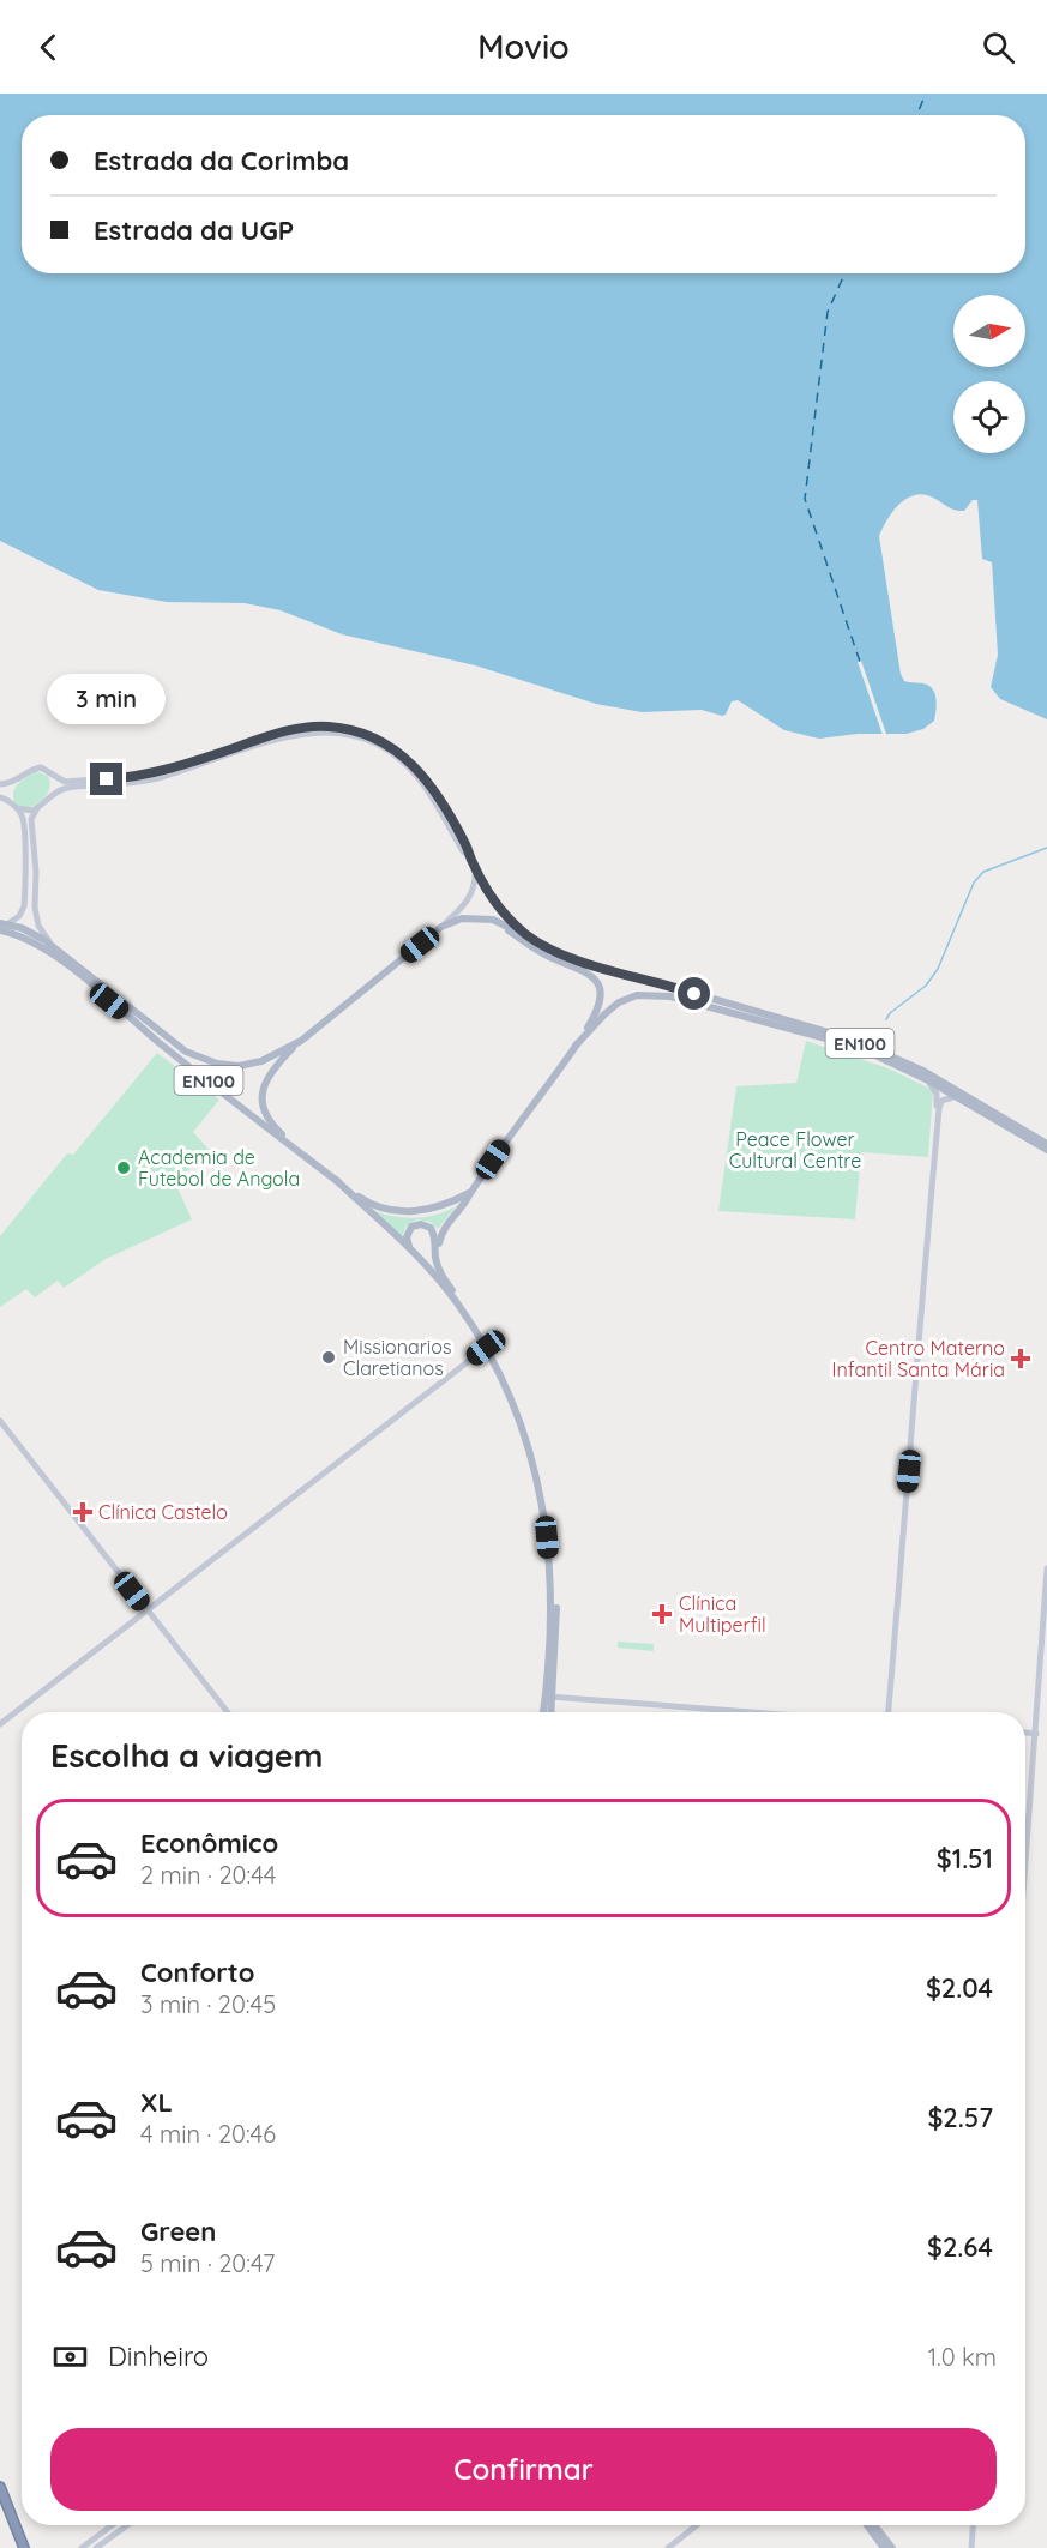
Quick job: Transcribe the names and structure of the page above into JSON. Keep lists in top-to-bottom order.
{
  "streets": {
    "main road": ["EN100"]
  },
  "parks": ["Peace Flower Cultural Centre"],
  "places": {
    "other": ["Academia de Futebol de Angola", "Missionarios Claretianos"],
    "health": ["Centro Materno Infantil Santa Mária", "Clínica Castelo", "Clínica Multiperfil"]
  },
  "north": "right",
  "page": {
    "header": "Movio",
    "banner": ["Estrada da Corimba", "Estrada da UGP"],
    "bubble": "3 min",
    "heading": "Escolha a viagem",
    "list": [
      {
        "name": "Econômico",
        "note": "2 min · 20:44",
        "value": "$1.51"
      },
      {
        "name": "Conforto",
        "note": "3 min · 20:45",
        "value": "$2.04"
      },
      {
        "name": "XL",
        "note": "4 min · 20:46",
        "value": "$2.57"
      },
      {
        "name": "Green",
        "note": "5 min · 20:47",
        "value": "$2.64"
      }
    ],
    "pay": ["Dinheiro", "1.0 km"],
    "buttons": "Confirmar"
  }
}
